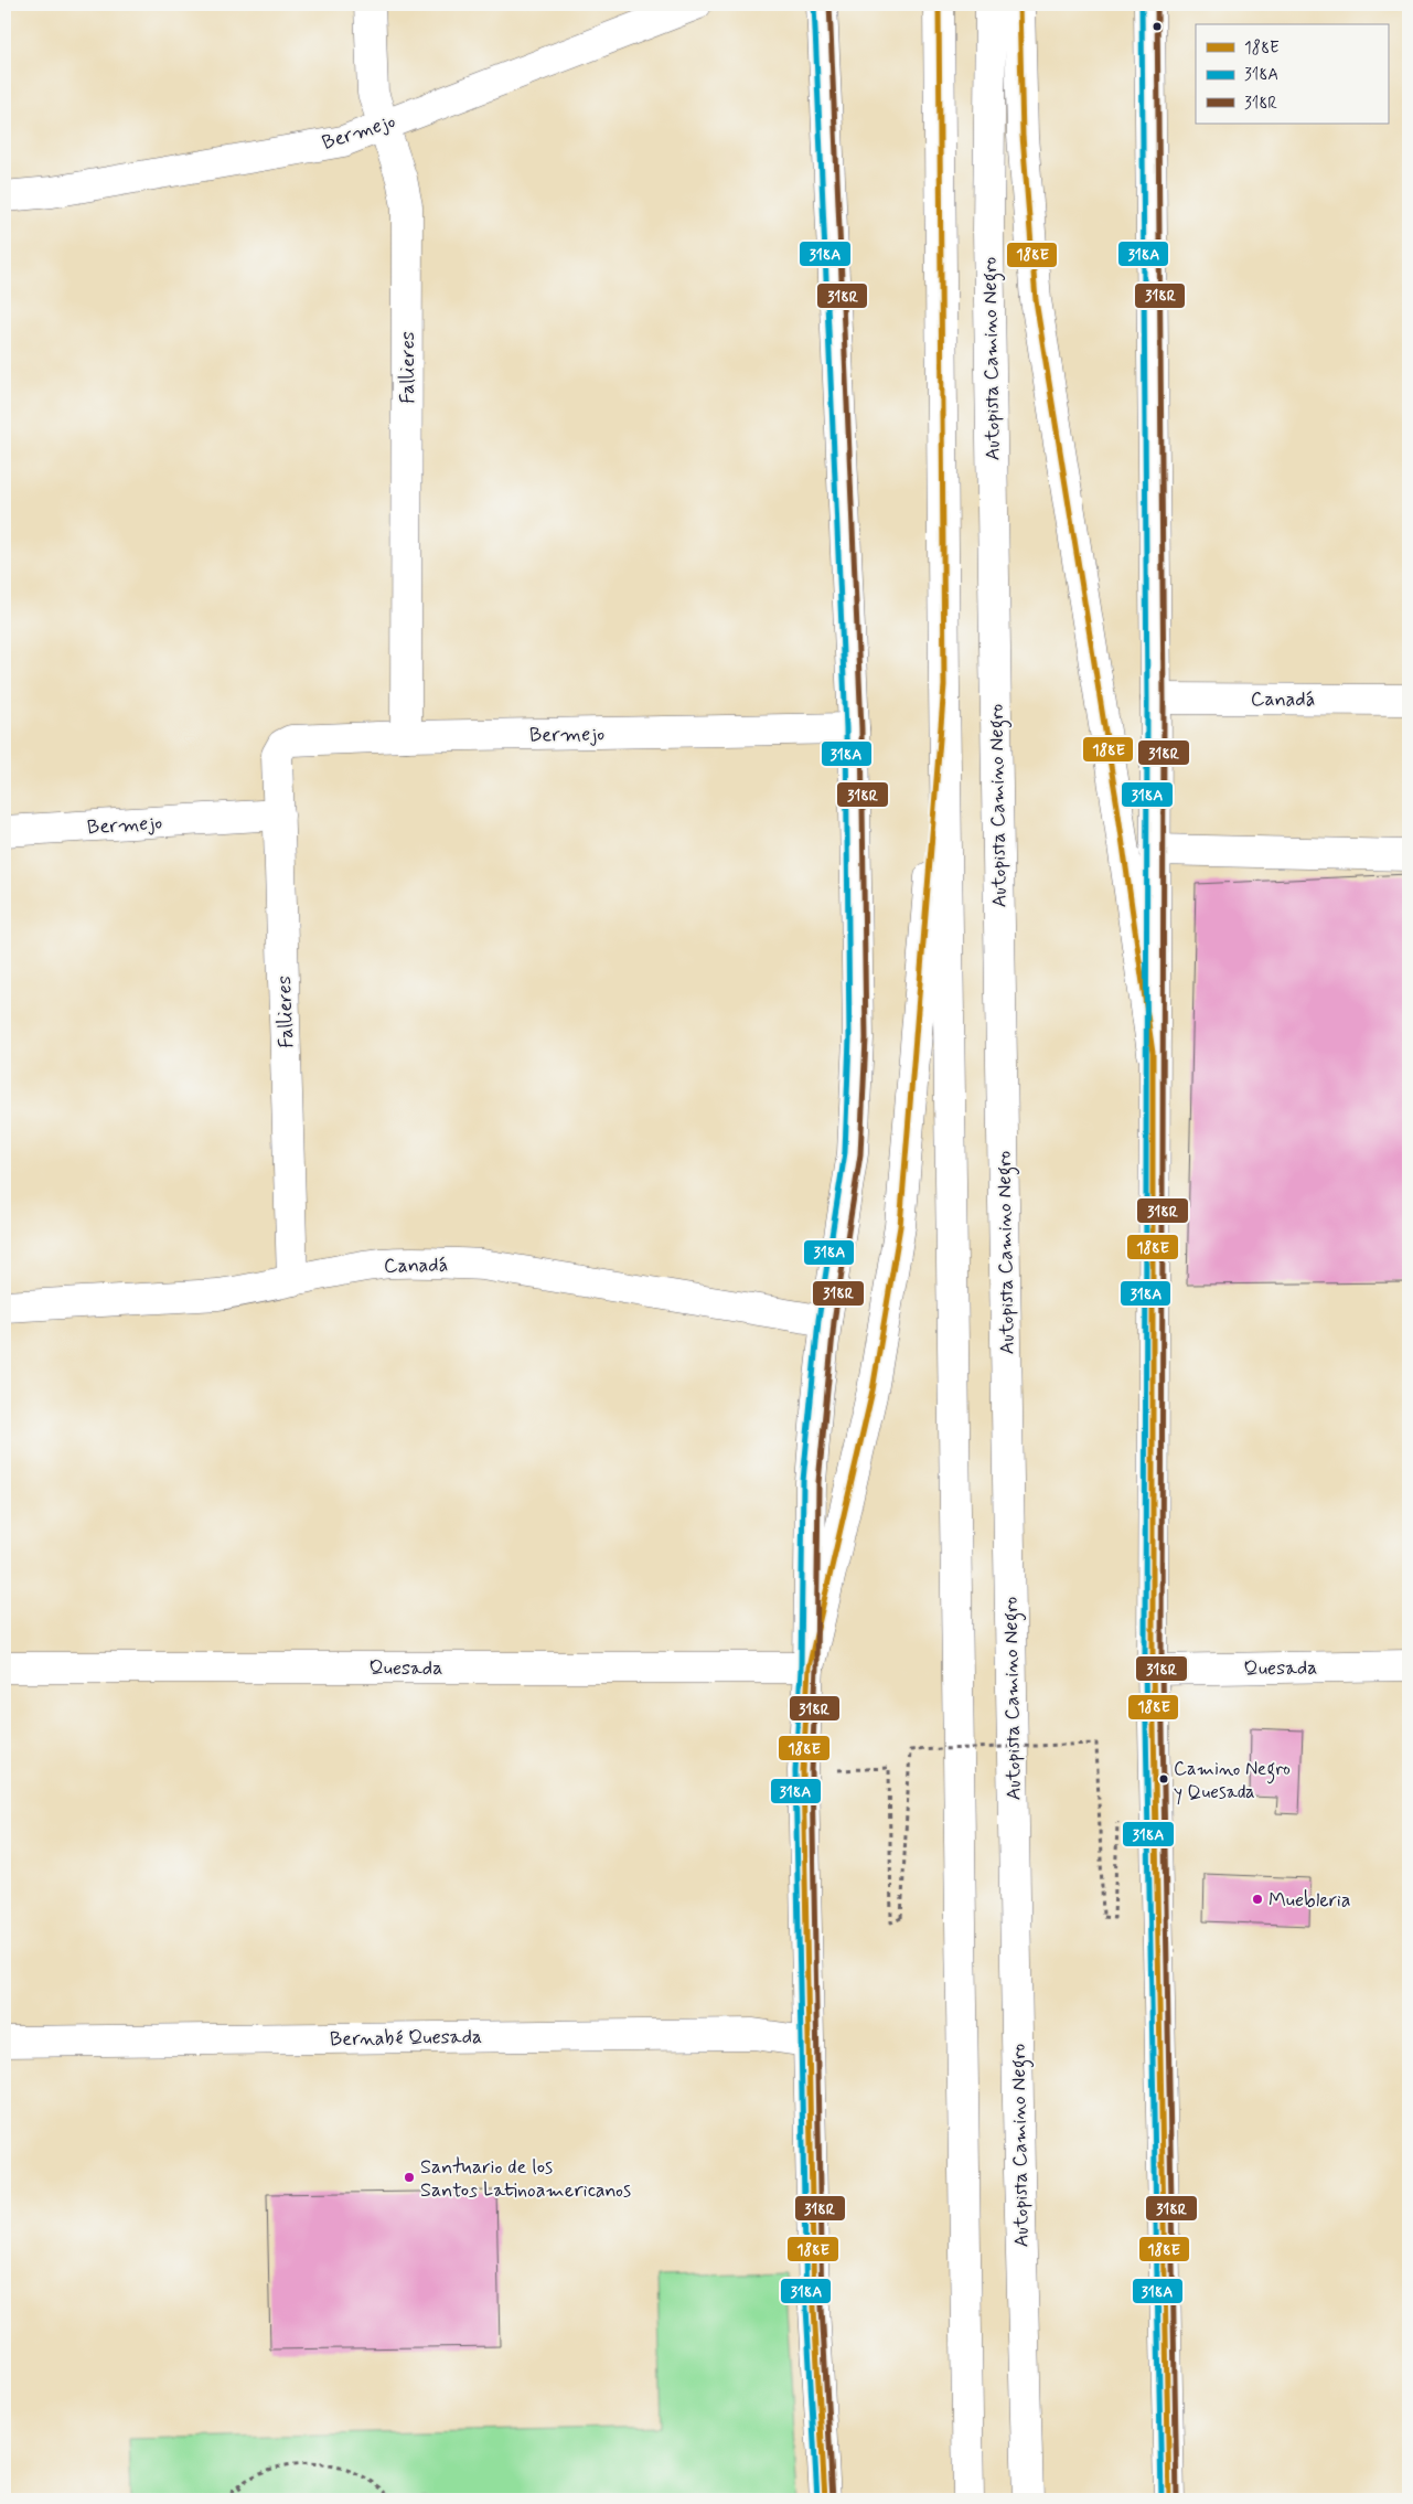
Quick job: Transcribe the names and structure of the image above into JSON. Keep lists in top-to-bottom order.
{
  "streets": {
    "main road": [
      "Bermejo",
      "Autopista Camino Negro",
      "Fallieres",
      "Canadá",
      "Quesada",
      "Bernabé Quesada"
    ]
  },
  "crossings": [
    ["Bermejo", "Fallieres"],
    ["Fallieres", "Canadá"]
  ],
  "places": ["Camino Negro y Quesada", "Muebleria", "Santuario de los Santos Latinoamericanos"],
  "lines": ["transit line 188E", "transit line 318A", "transit line 318R"],
  "legend": ["188E", "318A", "318R"]
}
